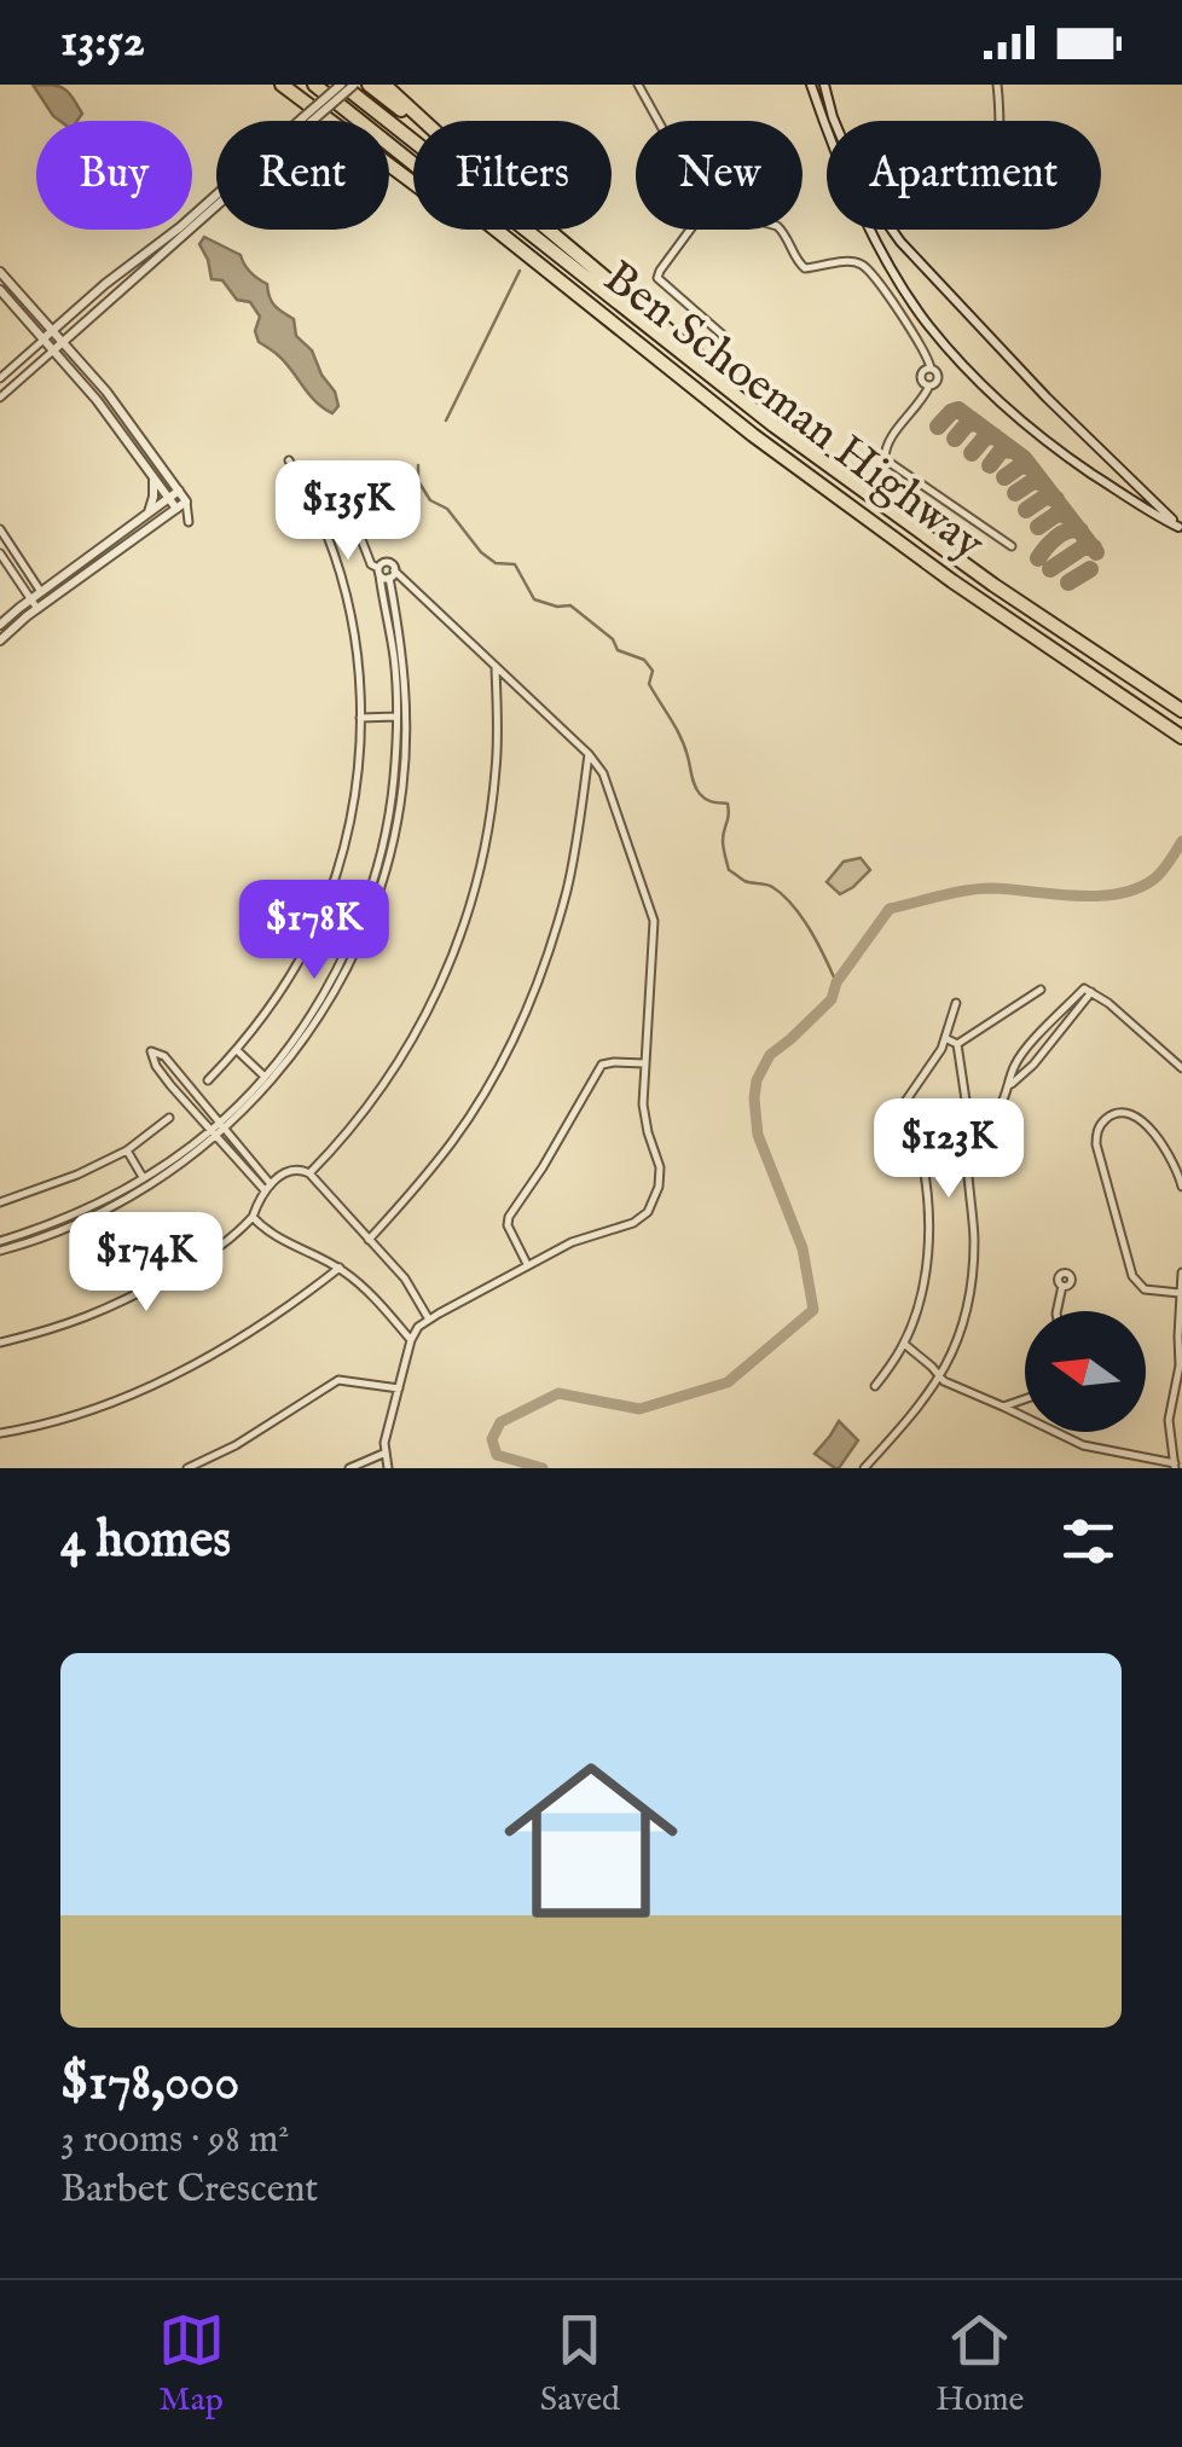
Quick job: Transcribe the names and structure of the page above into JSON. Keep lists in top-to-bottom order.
{
  "streets": {
    "highway": ["Ben Schoeman Highway"]
  },
  "north": "left",
  "page": {
    "status": "13:52",
    "chip": [
      "Buy",
      "Rent",
      "Filters",
      "New",
      "Apartment"
    ],
    "price": [
      "$135K",
      "$178K",
      "$123K",
      "$174K"
    ],
    "heading": "4 homes",
    "list": [
      {
        "name": "$178,000",
        "note": "3 rooms · 98 m² · Barbet Crescent"
      }
    ],
    "tabs": ["Map", "Saved", "Home"]
  }
}
